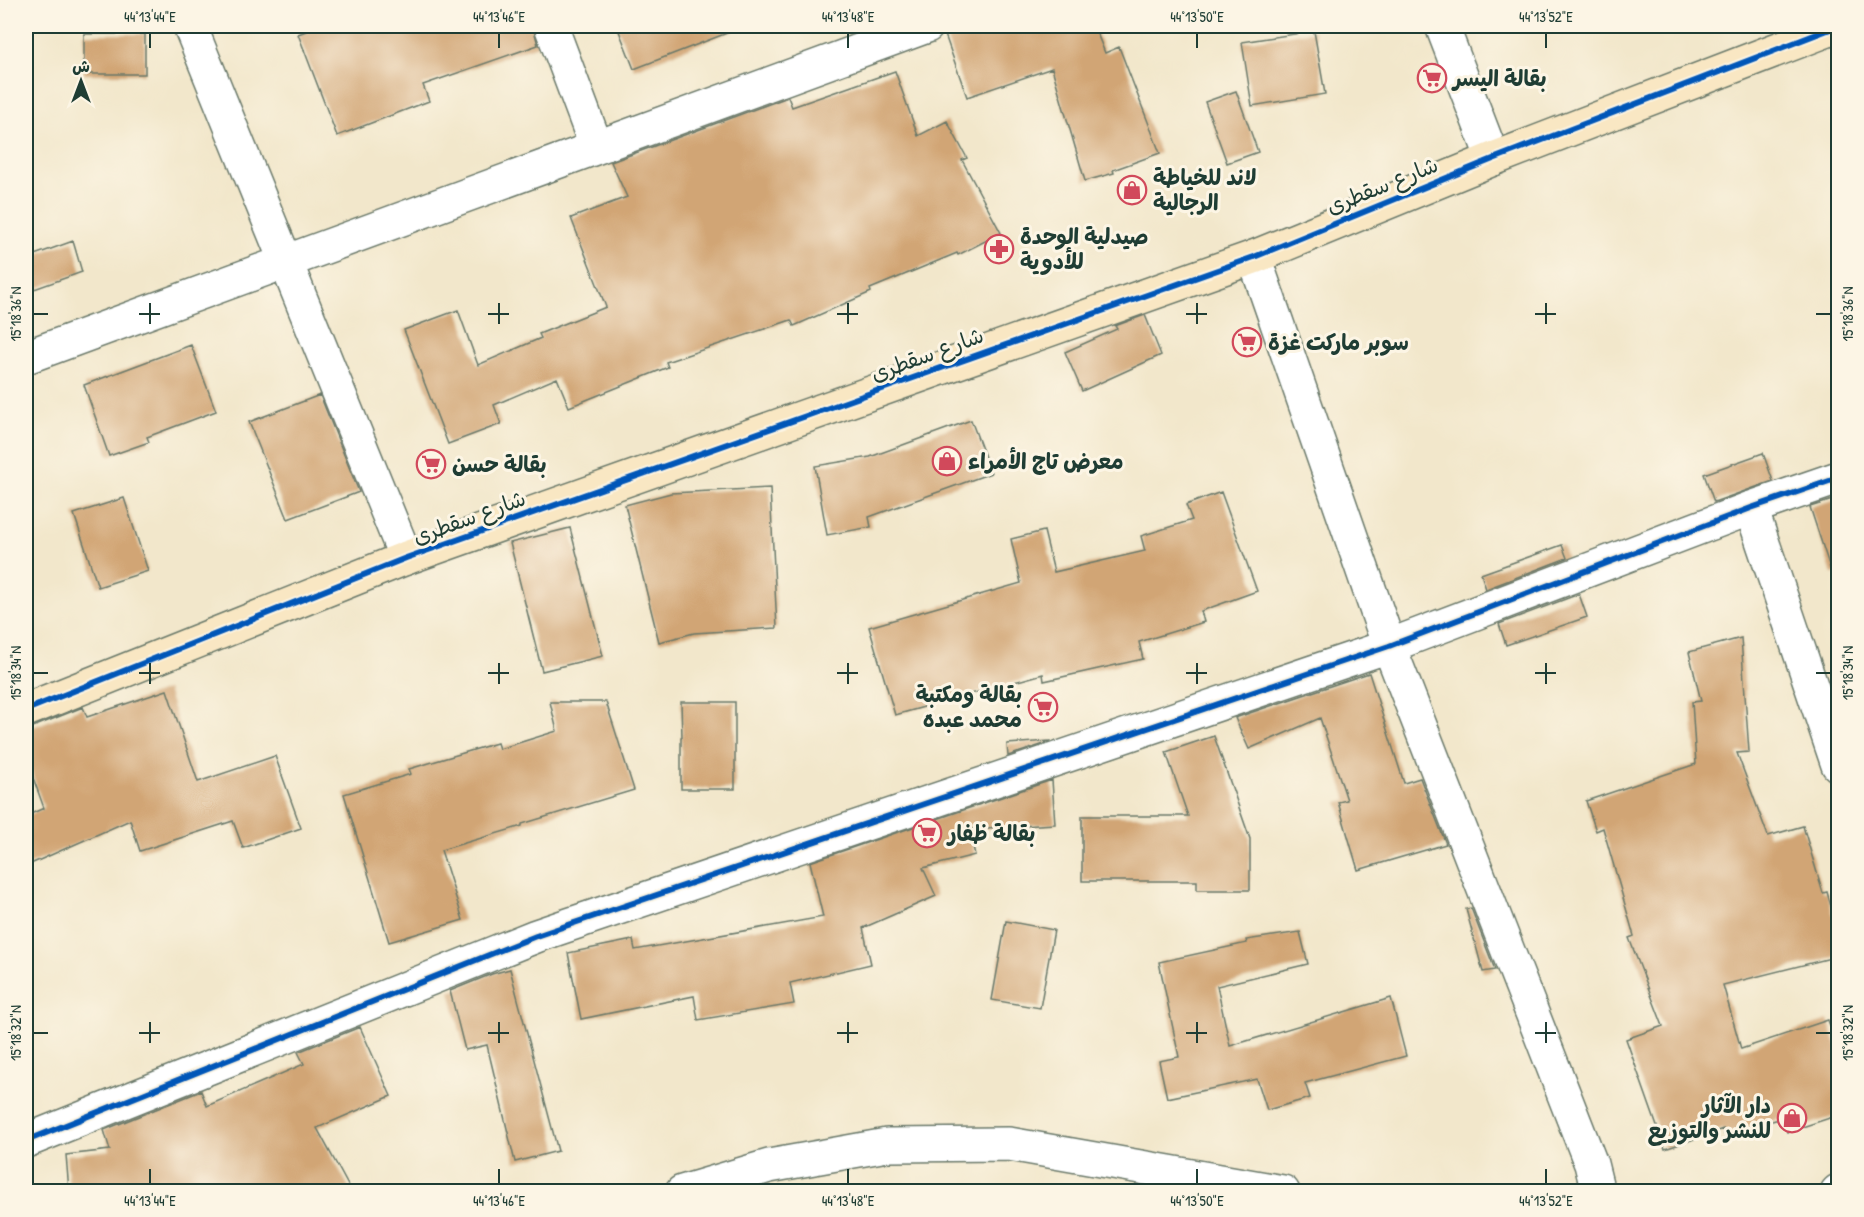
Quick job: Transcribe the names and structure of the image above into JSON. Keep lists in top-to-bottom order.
{
  "streets": {
    "street": ["شارع سقطرى"]
  },
  "places": {
    "supermarket": [
      "بقالة اليسر",
      "سوبر ماركت غزة",
      "بقالة حسن",
      "بقالة ومكتبة محمد عبده",
      "بقالة ظفار"
    ],
    "shop": ["لاند للخياطة الرجالية", "معرض تاج الأمراء", "دار الآثار للنشر والتوزيع"],
    "pharmacy": ["صيدلية الوحدة للأدوية"]
  },
  "north": "top",
  "coordinates": [
    "44°13'44\"E",
    "44°13'46\"E",
    "44°13'48\"E",
    "44°13'50\"E",
    "44°13'52\"E",
    "15°18'36\"N",
    "15°18'34\"N",
    "15°18'32\"N"
  ]
}
